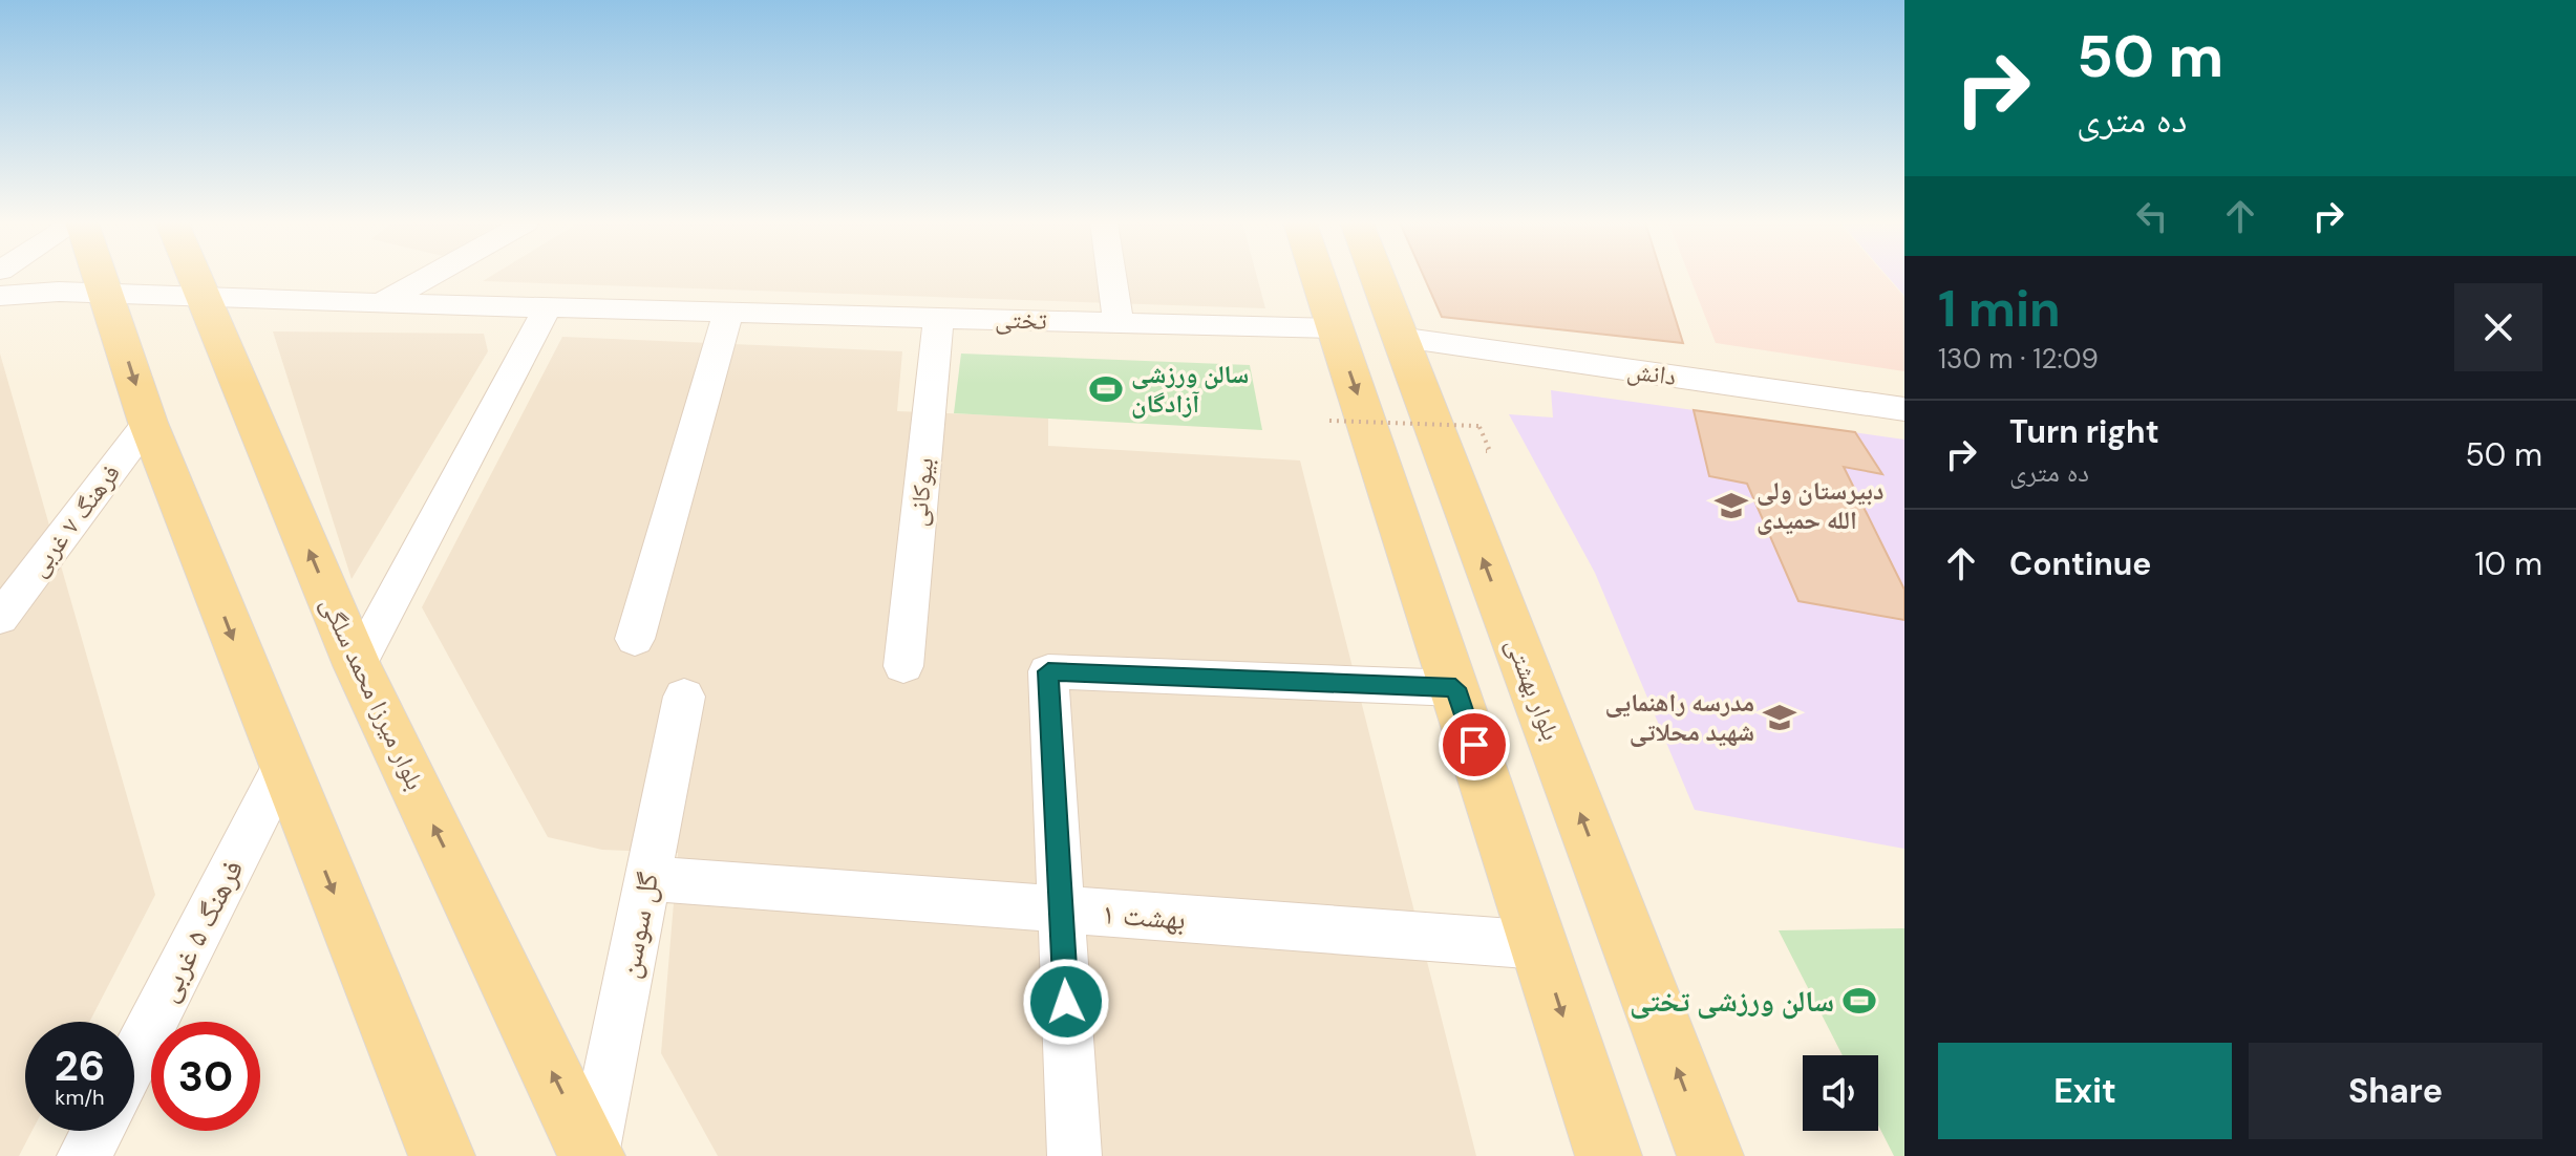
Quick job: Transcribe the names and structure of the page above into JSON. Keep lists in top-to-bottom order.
{
  "streets": {
    "main road": ["بلوار بهشتی", "بلوار میرزا محمد سلگی"],
    "street": [
      "تختی",
      "دانش",
      "بیوکانی",
      "فرهنگ ۷ غربی",
      "بهشت ۱",
      "گل سوسن",
      "فرهنگ ۵ غربی"
    ]
  },
  "crossings": [
    ["تختی", "بیوکانی"],
    ["تختی", "بلوار میرزا محمد سلگی"],
    ["دانش", "بلوار بهشتی"],
    ["بلوار میرزا محمد سلگی", "گل سوسن"],
    ["بهشت ۱", "گل سوسن"]
  ],
  "places": {
    "sports": ["سالن ورزشی آزادگان", "سالن ورزشی تختی"],
    "school or university": ["دبیرستان ولی الله حمیدی", "مدرسه راهنمایی شهید محلاتی"]
  },
  "page": {
    "turn": ["50 m", "ده متری"],
    "heading": ["1 min", "130 m · 12:09"],
    "list": [
      {
        "name": "Turn right",
        "note": "ده متری",
        "value": "50 m"
      },
      {
        "name": "Continue",
        "value": "10 m"
      }
    ],
    "speed": "26 km/h",
    "limit": "30",
    "buttons": ["Exit", "Share"]
  }
}
